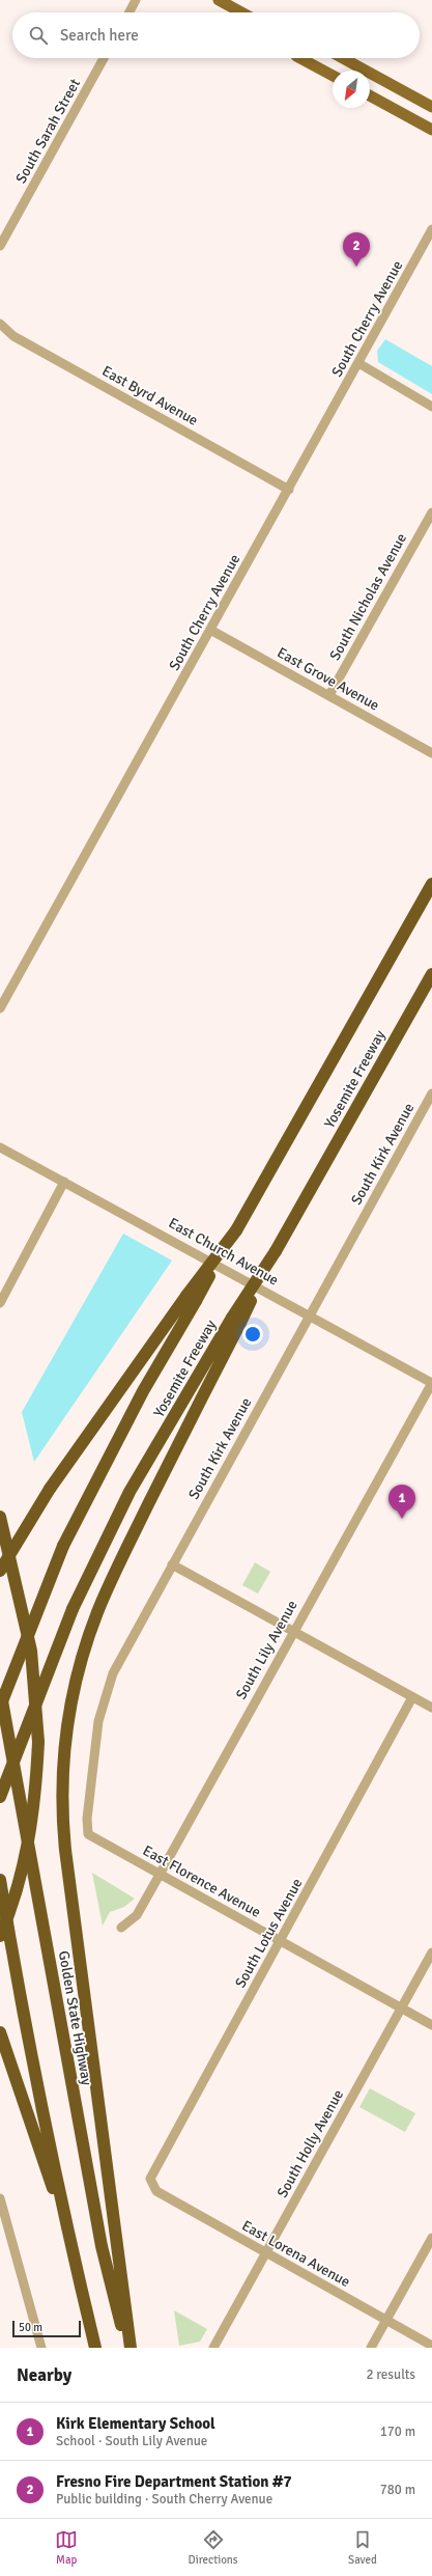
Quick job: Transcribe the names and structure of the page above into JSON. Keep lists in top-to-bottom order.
{
  "streets": {
    "highway": ["Yosemite Freeway", "Golden State Highway"],
    "street": [
      "South Sarah Street",
      "South Cherry Avenue",
      "East Byrd Avenue",
      "South Nicholas Avenue",
      "East Grove Avenue",
      "South Kirk Avenue",
      "East Church Avenue",
      "South Lily Avenue",
      "East Florence Avenue",
      "South Lotus Avenue",
      "South Holly Avenue",
      "East Lorena Avenue"
    ]
  },
  "crossings": [
    ["South Cherry Avenue", "East Byrd Avenue"],
    ["South Cherry Avenue", "East Grove Avenue"],
    ["South Nicholas Avenue", "East Grove Avenue"],
    ["South Kirk Avenue", "East Church Avenue"],
    ["South Kirk Avenue", "East Florence Avenue"],
    ["East Church Avenue", "South Lily Avenue"],
    ["South Lily Avenue", "East Florence Avenue"],
    ["East Florence Avenue", "South Lotus Avenue"],
    ["East Florence Avenue", "South Holly Avenue"],
    ["South Lotus Avenue", "East Lorena Avenue"],
    ["South Holly Avenue", "East Lorena Avenue"]
  ],
  "scale_bar": "50 m",
  "north": "bottom left",
  "page": {
    "search": "Search here",
    "pins": ["2", "1"],
    "scale": "50 m",
    "heading": ["Nearby", "2 results"],
    "list": [
      {
        "mark": "1",
        "name": "Kirk Elementary School",
        "note": "School · South Lily Avenue",
        "value": "170 m"
      },
      {
        "mark": "2",
        "name": "Fresno Fire Department Station #7",
        "note": "Public building · South Cherry Avenue",
        "value": "780 m"
      }
    ],
    "nav": ["Map", "Directions", "Saved"]
  }
}
